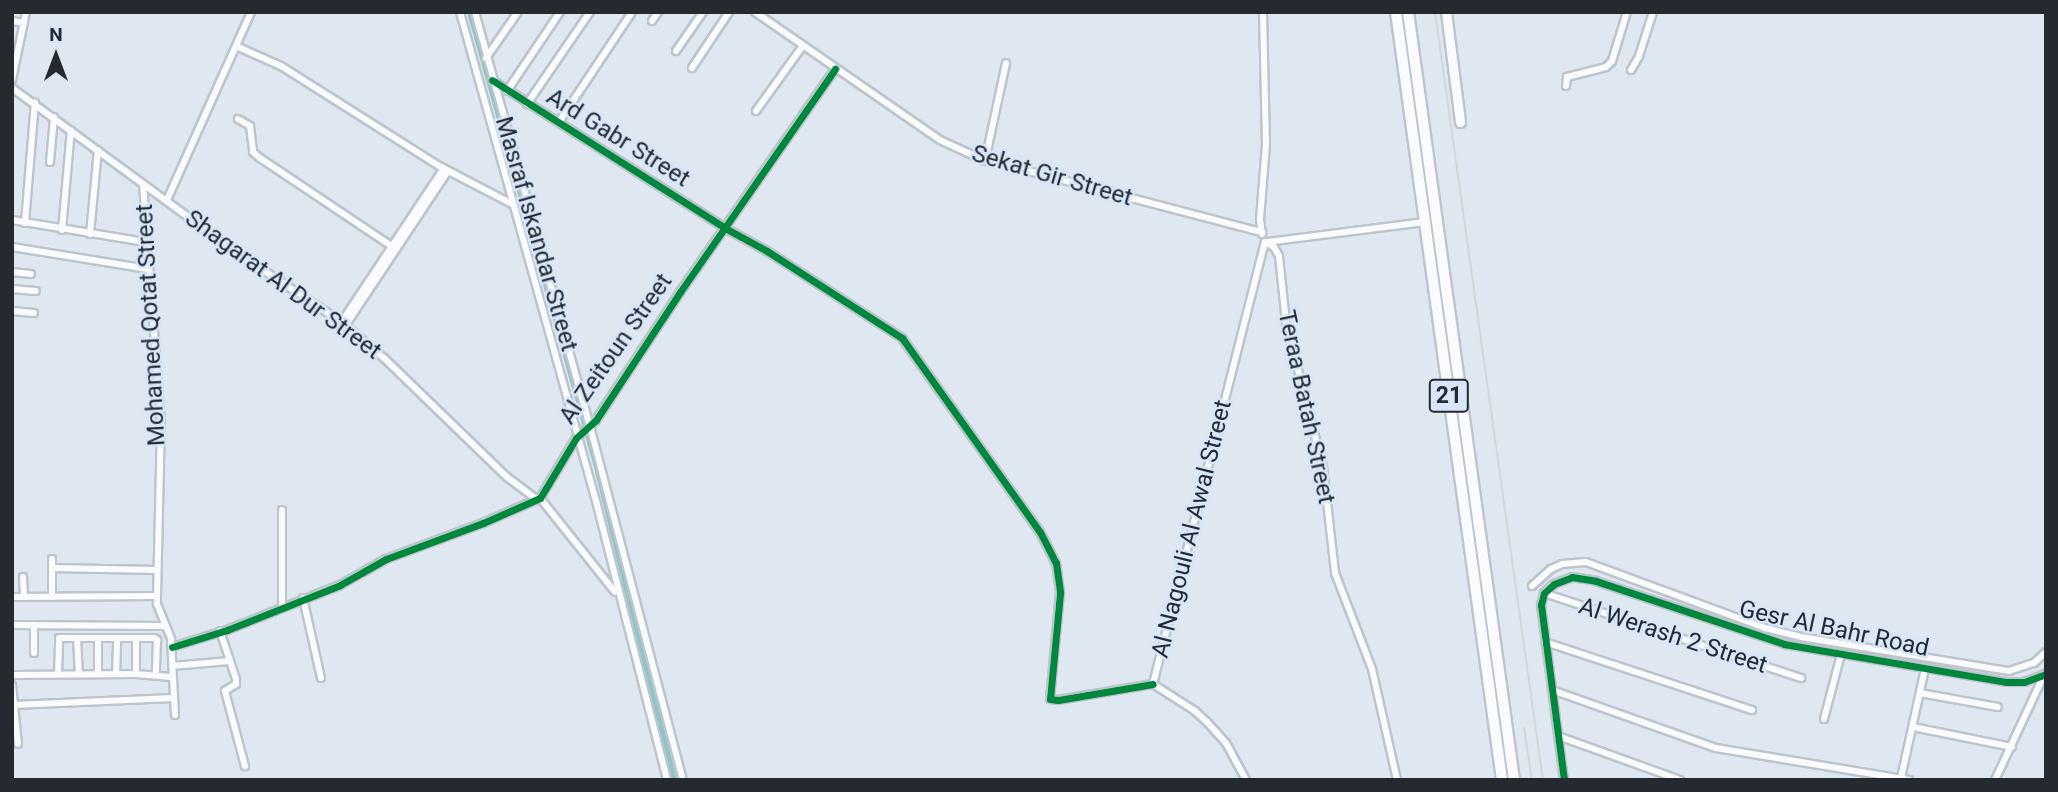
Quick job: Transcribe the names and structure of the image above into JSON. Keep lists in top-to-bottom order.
{
  "streets": {
    "highway": ["21"],
    "street": [
      "Ard Gabr Street",
      "Sekat Gir Street",
      "Masraf Iskandar Street",
      "Shagarat Al Dur Street",
      "Mohamed Qotat Street",
      "Al Zeitoun Street",
      "Teraa Batah Street",
      "Al Nagouli Al Awal Street",
      "Gesr Al Bahr Road",
      "Al Werash 2 Street"
    ]
  },
  "crossings": [
    ["Ard Gabr Street", "Masraf Iskandar Street"],
    ["Ard Gabr Street", "Al Zeitoun Street"],
    ["Ard Gabr Street", "Al Nagouli Al Awal Street"],
    ["Sekat Gir Street", "Al Zeitoun Street"],
    ["Sekat Gir Street", "Teraa Batah Street"],
    ["Masraf Iskandar Street", "Shagarat Al Dur Street"],
    ["Masraf Iskandar Street", "Al Zeitoun Street"],
    ["Shagarat Al Dur Street", "Mohamed Qotat Street"],
    ["Shagarat Al Dur Street", "Al Zeitoun Street"],
    ["Teraa Batah Street", "Al Nagouli Al Awal Street"],
    ["Gesr Al Bahr Road", "Al Werash 2 Street"]
  ],
  "north": "top"
}
